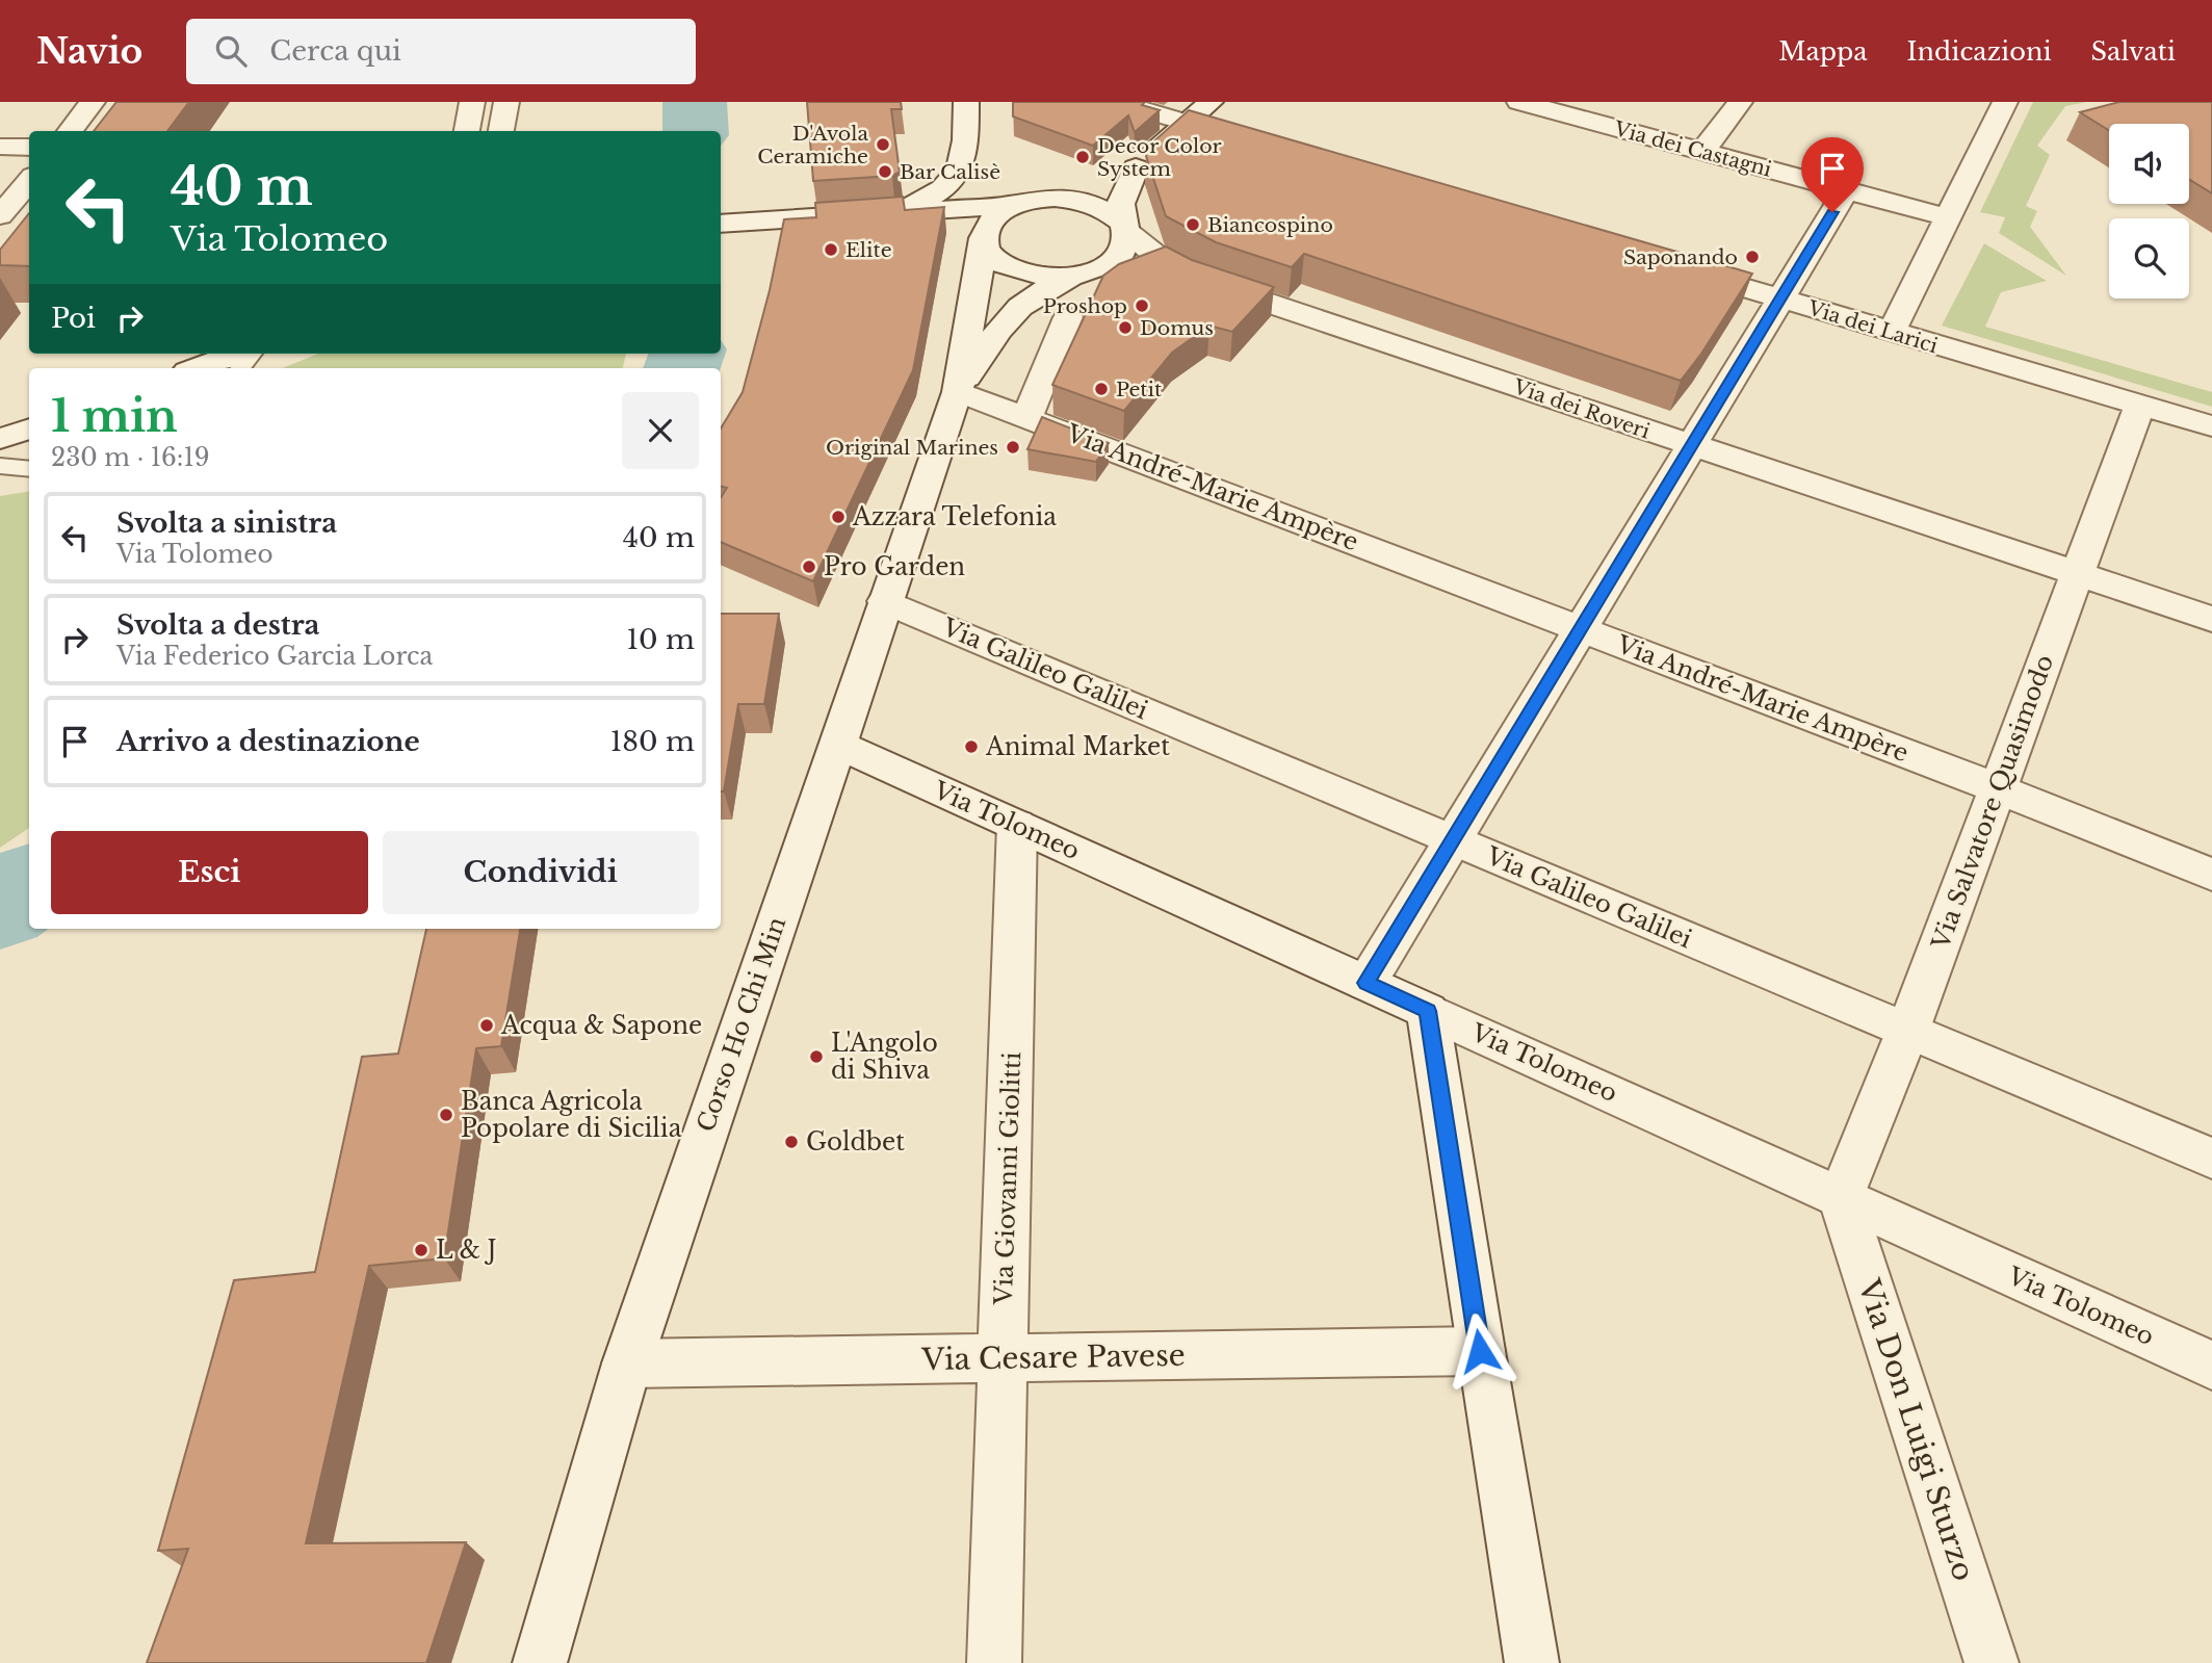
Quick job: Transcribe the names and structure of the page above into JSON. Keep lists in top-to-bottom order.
{
  "streets": {
    "street": [
      "Via dei Castagni",
      "Via dei Larici",
      "Via dei Roveri",
      "Via André-Marie Ampère",
      "Via Galileo Galilei",
      "Via Salvatore Quasimodo",
      "Via Tolomeo",
      "Corso Ho Chi Min",
      "Via Giovanni Giolitti",
      "Via Cesare Pavese",
      "Via Don Luigi Sturzo"
    ]
  },
  "crossings": [
    ["Via dei Larici", "Via Salvatore Quasimodo"],
    ["Via dei Roveri", "Via Salvatore Quasimodo"],
    ["Via André-Marie Ampère", "Via Salvatore Quasimodo"],
    ["Via André-Marie Ampère", "Corso Ho Chi Min"],
    ["Via Galileo Galilei", "Via Salvatore Quasimodo"],
    ["Via Galileo Galilei", "Corso Ho Chi Min"],
    ["Via Salvatore Quasimodo", "Via Tolomeo"],
    ["Via Salvatore Quasimodo", "Via Don Luigi Sturzo"],
    ["Via Tolomeo", "Corso Ho Chi Min"],
    ["Via Tolomeo", "Via Giovanni Giolitti"],
    ["Via Tolomeo", "Via Don Luigi Sturzo"],
    ["Corso Ho Chi Min", "Via Cesare Pavese"],
    ["Via Giovanni Giolitti", "Via Cesare Pavese"]
  ],
  "places": [
    "D'Avola Ceramiche",
    "Decor Color System",
    "Bar Calisè",
    "Biancospino",
    "Elite",
    "Saponando",
    "Proshop",
    "Domus",
    "Petit",
    "Original Marines",
    "Azzara Telefonia",
    "Pro Garden",
    "Animal Market",
    "Acqua & Sapone",
    "L'Angolo di Shiva",
    "Banca Agricola Popolare di Sicilia",
    "Goldbet",
    "L & J"
  ],
  "page": {
    "header": "Navio",
    "search": "Cerca qui",
    "nav": ["Mappa", "Indicazioni", "Salvati"],
    "turn": ["40 m", "Via Tolomeo"],
    "then": "Poi",
    "heading": ["1 min", "230 m · 16:19"],
    "list": [
      {
        "name": "Svolta a sinistra",
        "note": "Via Tolomeo",
        "value": "40 m"
      },
      {
        "name": "Svolta a destra",
        "note": "Via Federico Garcia Lorca",
        "value": "10 m"
      },
      {
        "name": "Arrivo a destinazione",
        "value": "180 m"
      }
    ],
    "buttons": ["Esci", "Condividi"]
  }
}
